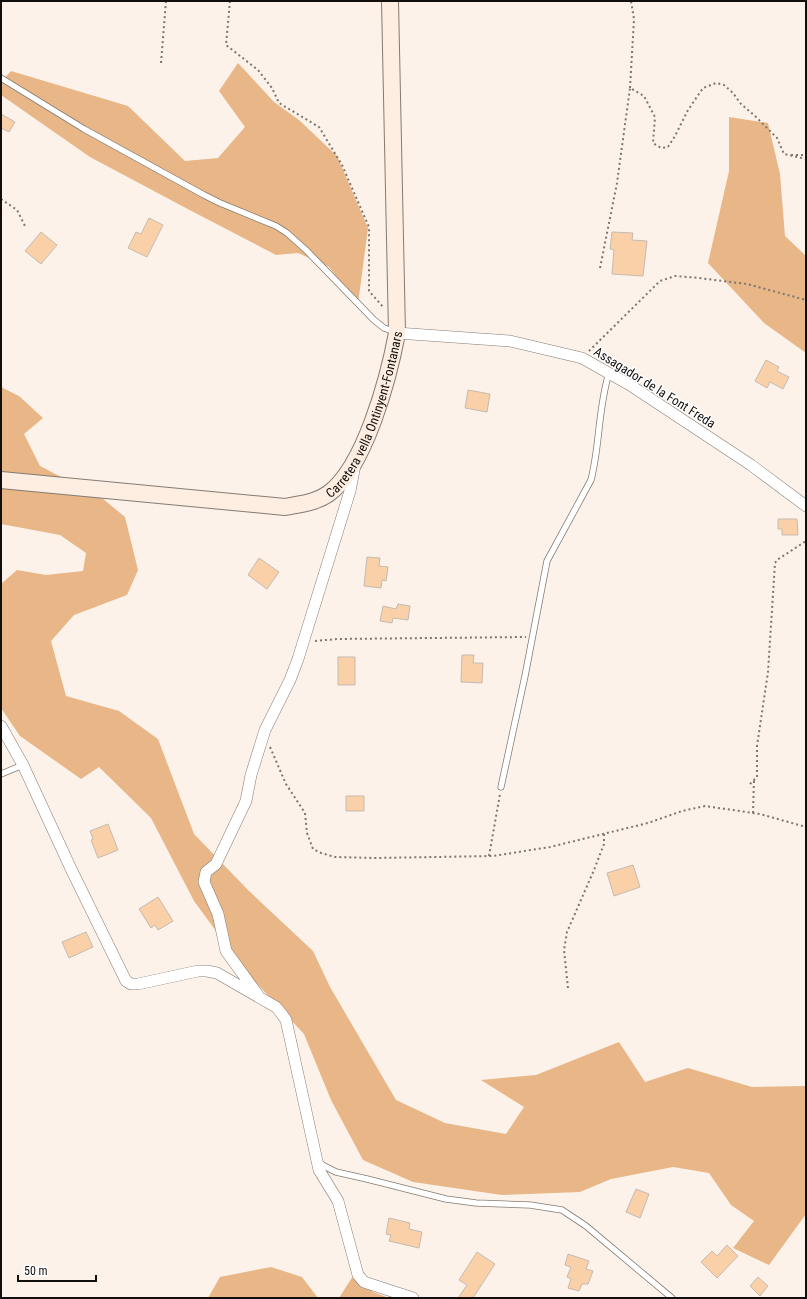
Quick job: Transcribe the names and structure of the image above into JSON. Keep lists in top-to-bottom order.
{
  "streets": {
    "street": ["Assagador de la Font Freda", "Carretera vella Ontinyent-Fontanars"]
  },
  "crossings": [
    ["Assagador de la Font Freda", "Carretera vella Ontinyent-Fontanars"]
  ],
  "scale_bar": "50 m"
}
